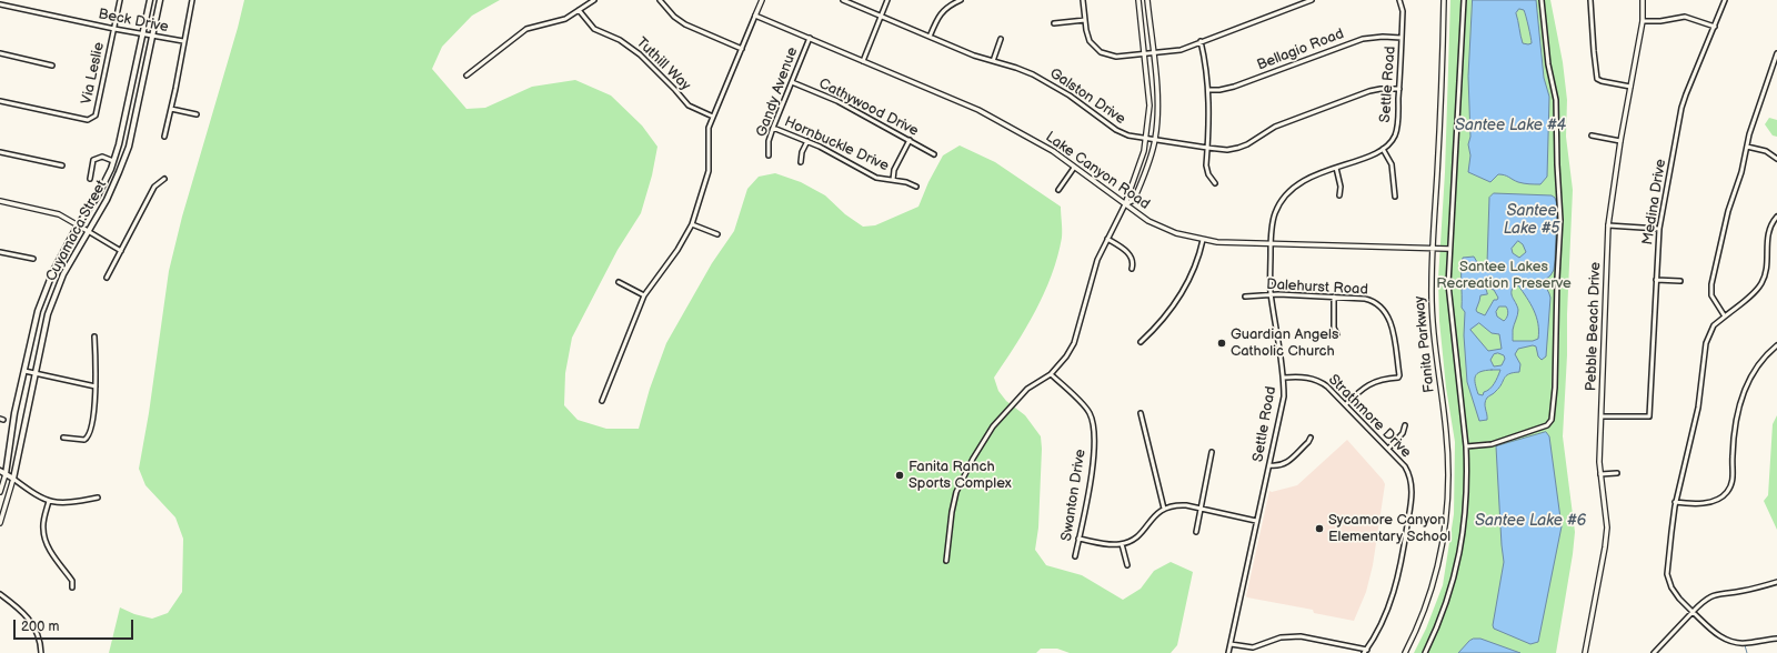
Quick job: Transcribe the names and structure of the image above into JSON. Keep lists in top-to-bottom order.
{
  "streets": {
    "main road": ["Cuyamaca Street"],
    "street": [
      "Beck Drive",
      "Bellagio Road",
      "Tuthill Way",
      "Via Leslie",
      "Settle Road",
      "Gandy Avenue",
      "Galston Drive",
      "Cathywood Drive",
      "Hornbuckle Drive",
      "Lake Canyon Road",
      "Medina Drive",
      "Dalehurst Road",
      "Pebble Beach Drive",
      "Fanita Parkway",
      "Strathmore Drive",
      "Swanton Drive"
    ]
  },
  "crossings": [
    ["Beck Drive", "Via Leslie"],
    ["Beck Drive", "Cuyamaca Street"],
    ["Bellagio Road", "Settle Road"],
    ["Settle Road", "Galston Drive"],
    ["Settle Road", "Lake Canyon Road"],
    ["Settle Road", "Dalehurst Road"],
    ["Settle Road", "Strathmore Drive"],
    ["Gandy Avenue", "Cathywood Drive"],
    ["Gandy Avenue", "Hornbuckle Drive"],
    ["Gandy Avenue", "Lake Canyon Road"],
    ["Lake Canyon Road", "Fanita Parkway"],
    ["Medina Drive", "Pebble Beach Drive"],
    ["Dalehurst Road", "Strathmore Drive"]
  ],
  "water": ["Santee Lake #4", "Santee Lake #5", "Santee Lake #6"],
  "parks": ["Santee Lakes Recreation Preserve"],
  "places": ["Guardian Angels Catholic Church", "Fanita Ranch Sports Complex", "Sycamore Canyon Elementary School"],
  "scale_bar": "200 m"
}
